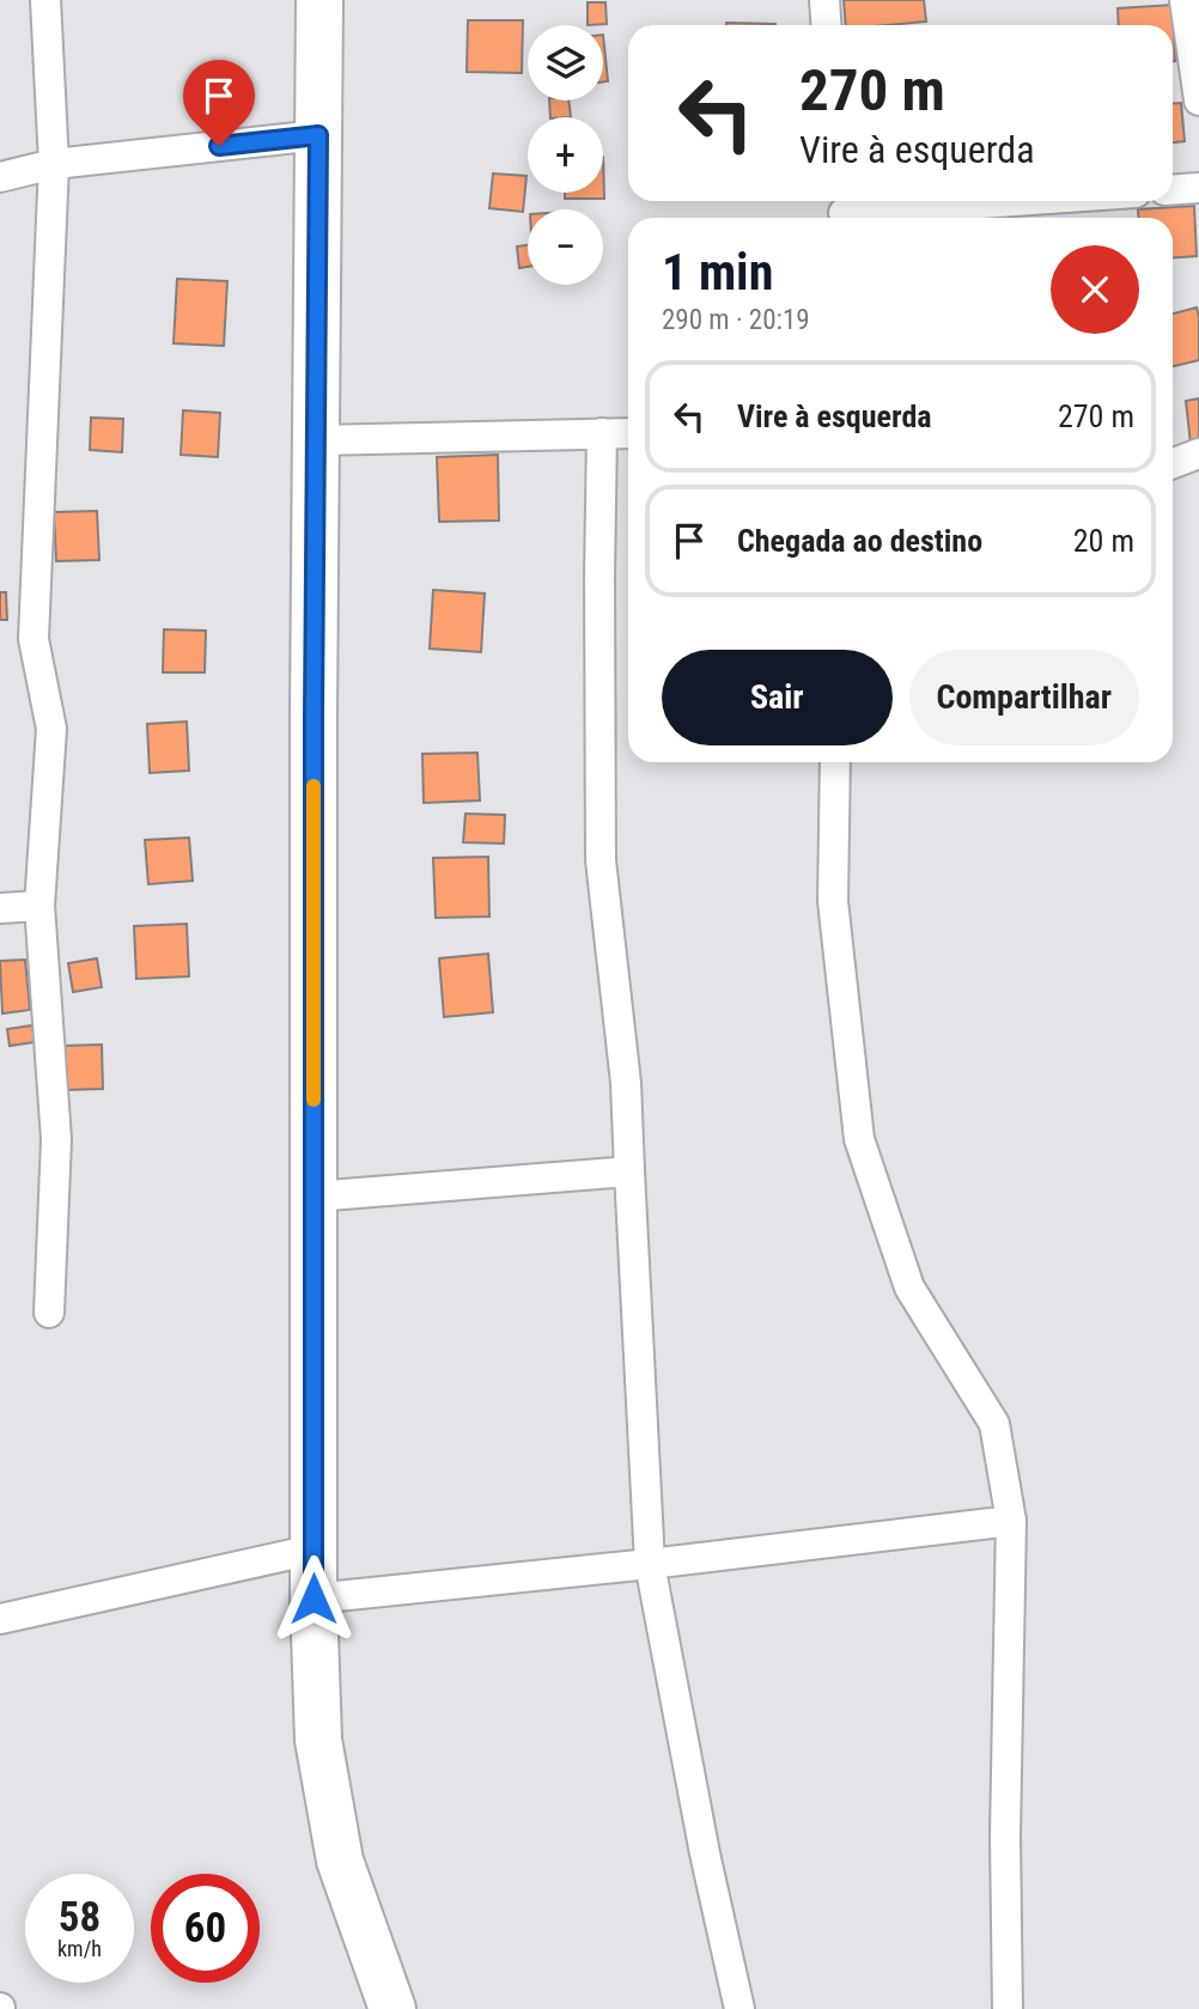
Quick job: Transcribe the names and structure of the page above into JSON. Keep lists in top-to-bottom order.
{
  "page": {
    "map_buttons": ["+", "−"],
    "turn": ["270 m", "Vire à esquerda"],
    "heading": ["1 min", "290 m · 20:19"],
    "list": [
      {
        "name": "Vire à esquerda",
        "value": "270 m"
      },
      {
        "name": "Chegada ao destino",
        "value": "20 m"
      }
    ],
    "buttons": ["Sair", "Compartilhar"],
    "speed": "58 km/h",
    "limit": "60"
  }
}
